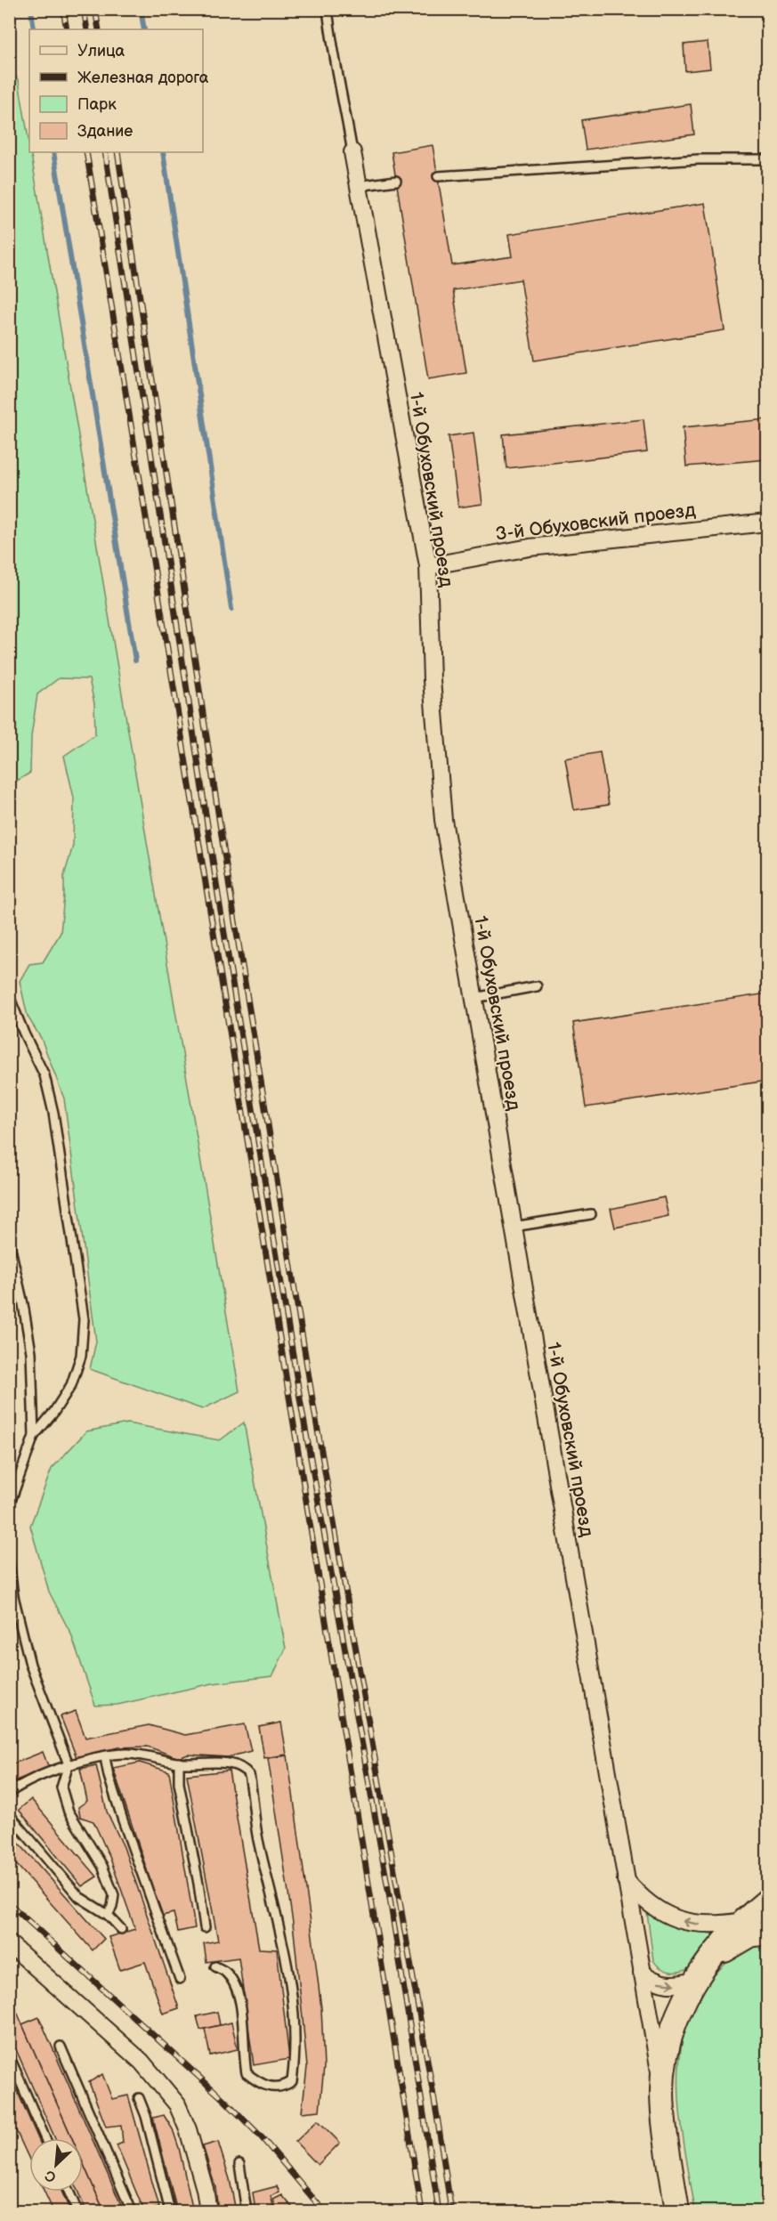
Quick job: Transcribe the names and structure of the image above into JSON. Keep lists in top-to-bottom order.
{
  "streets": {
    "street": ["1-й Обуховский проезд", "3-й Обуховский проезд"]
  },
  "crossings": [
    ["1-й Обуховский проезд", "3-й Обуховский проезд"]
  ],
  "legend": [
    "Улица",
    "Железная дорога",
    "Парк",
    "Здание"
  ],
  "north": "bottom left"
}
